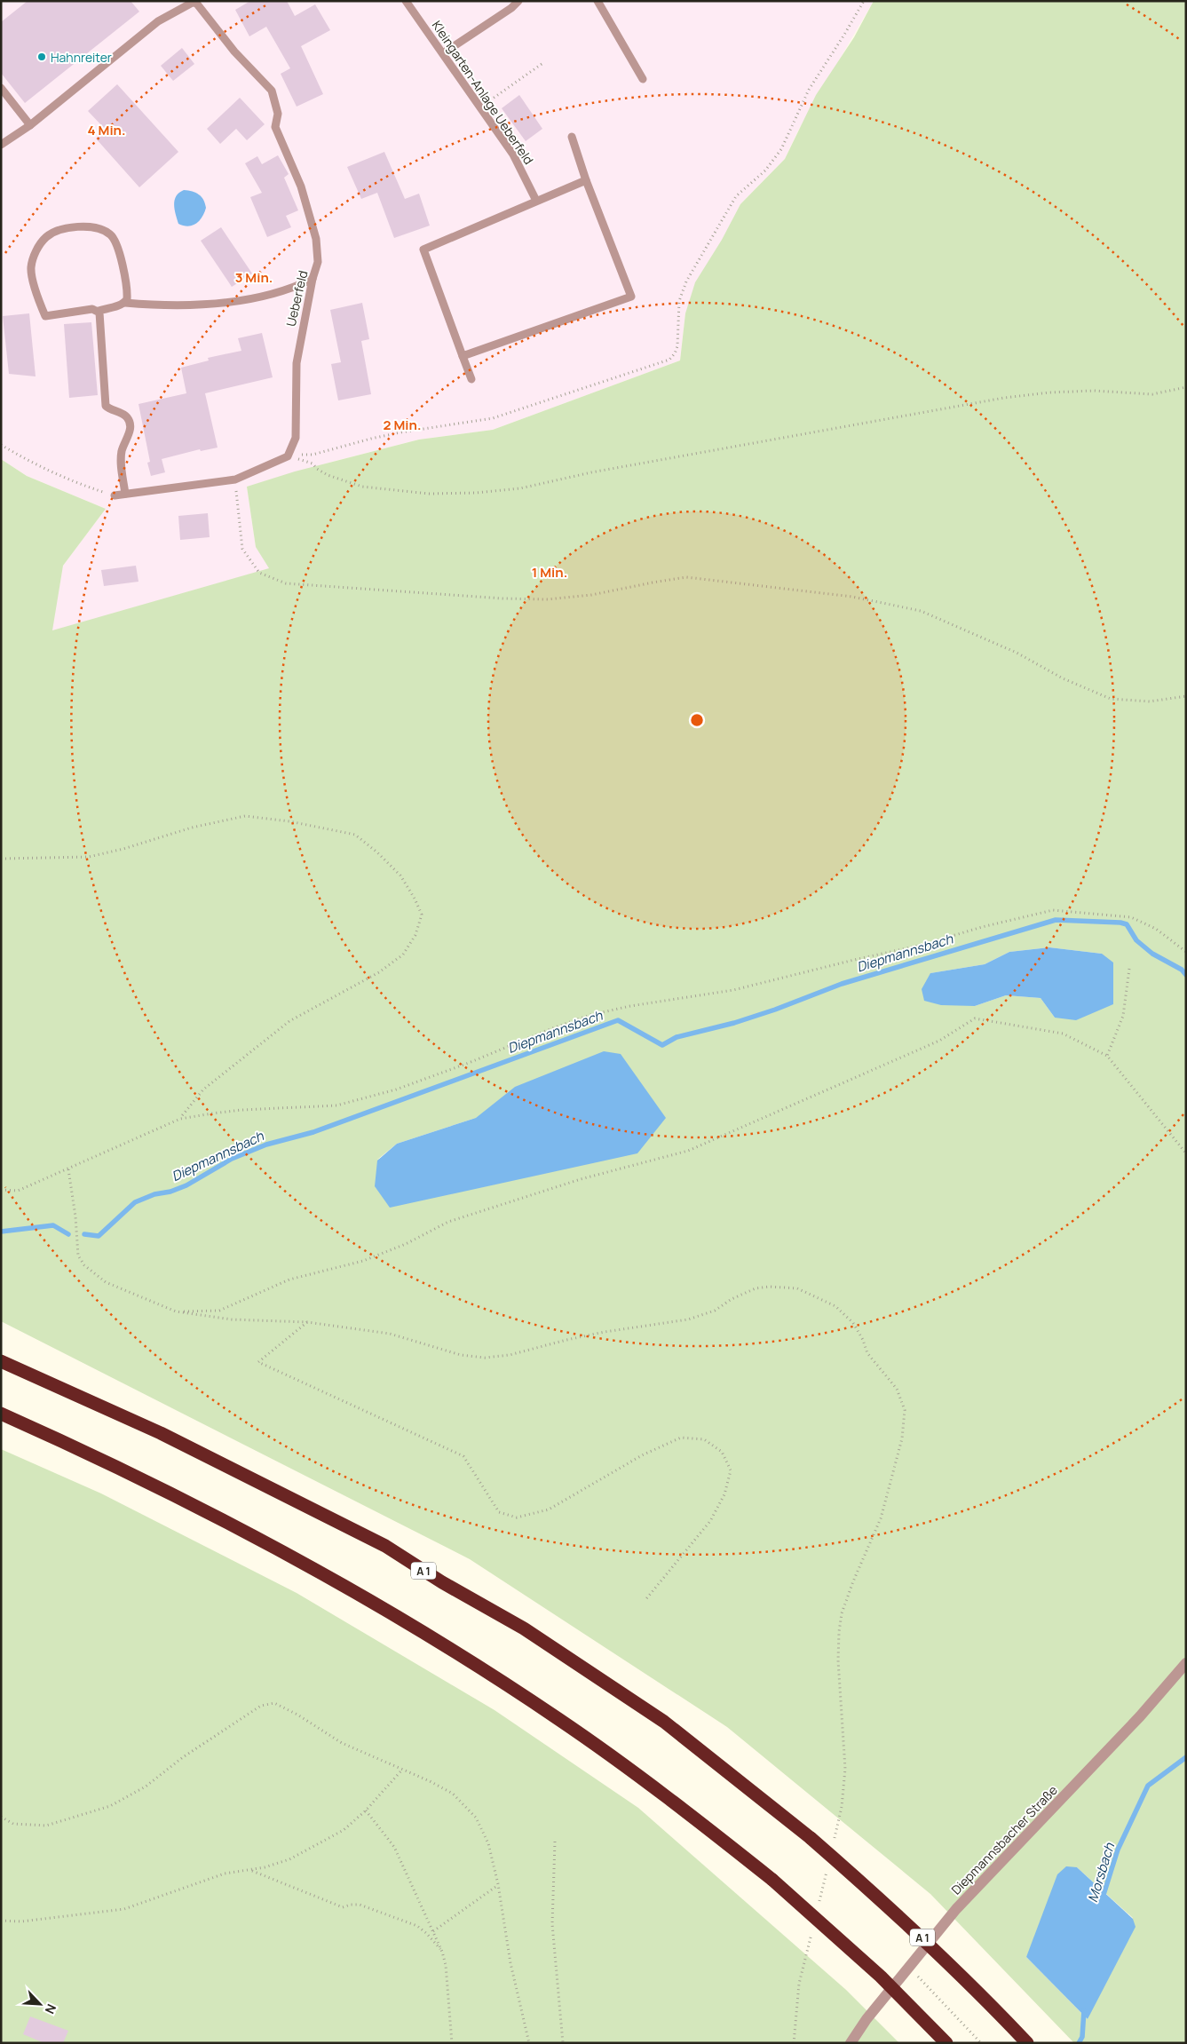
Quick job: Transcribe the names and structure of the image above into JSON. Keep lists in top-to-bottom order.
{
  "streets": {
    "highway": ["A 1"],
    "street": ["Diepmannsbacher Straße"],
    "lane": ["Kleingarten-Anlage Ueberfeld", "Ueberfeld"]
  },
  "water": ["Diepmannsbach", "Morsbach"],
  "places": ["Hahnreiter"],
  "north": "bottom right",
  "rings": [
    "4 Min.",
    "3 Min.",
    "2 Min.",
    "1 Min."
  ]
}
